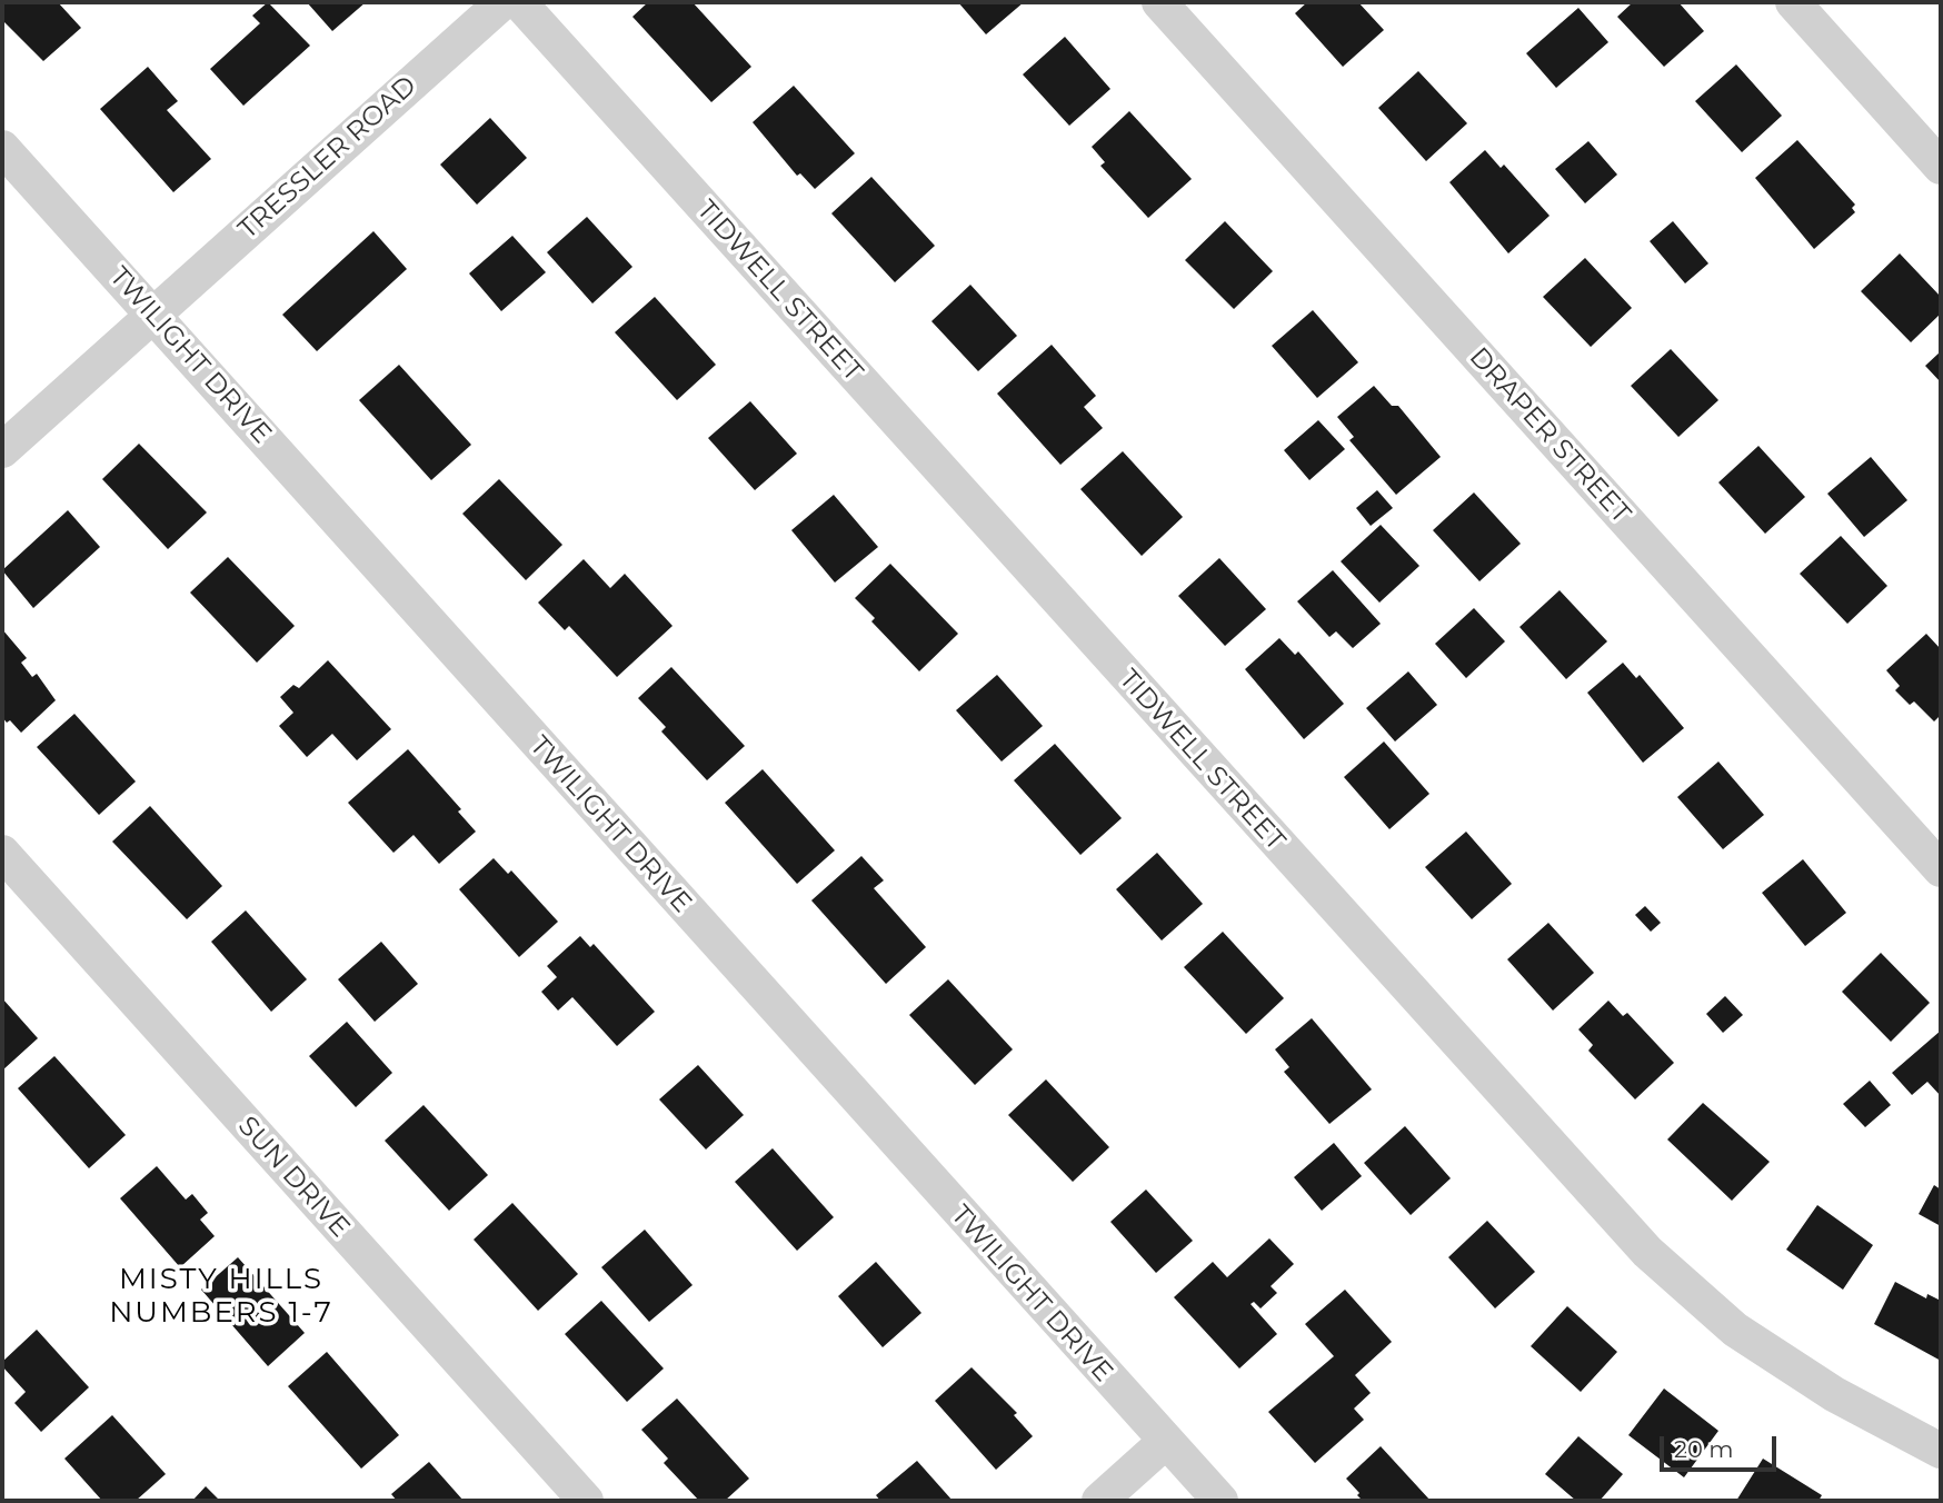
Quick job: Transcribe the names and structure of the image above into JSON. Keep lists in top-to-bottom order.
{
  "streets": {
    "street": [
      "TRESSLER ROAD",
      "TIDWELL STREET",
      "TWILIGHT DRIVE",
      "DRAPER STREET",
      "SUN DRIVE"
    ]
  },
  "crossings": [
    ["TRESSLER ROAD", "TWILIGHT DRIVE"]
  ],
  "districts": ["MISTY HILLS NUMBERS 1-7"],
  "scale_bar": "20 m"
}
